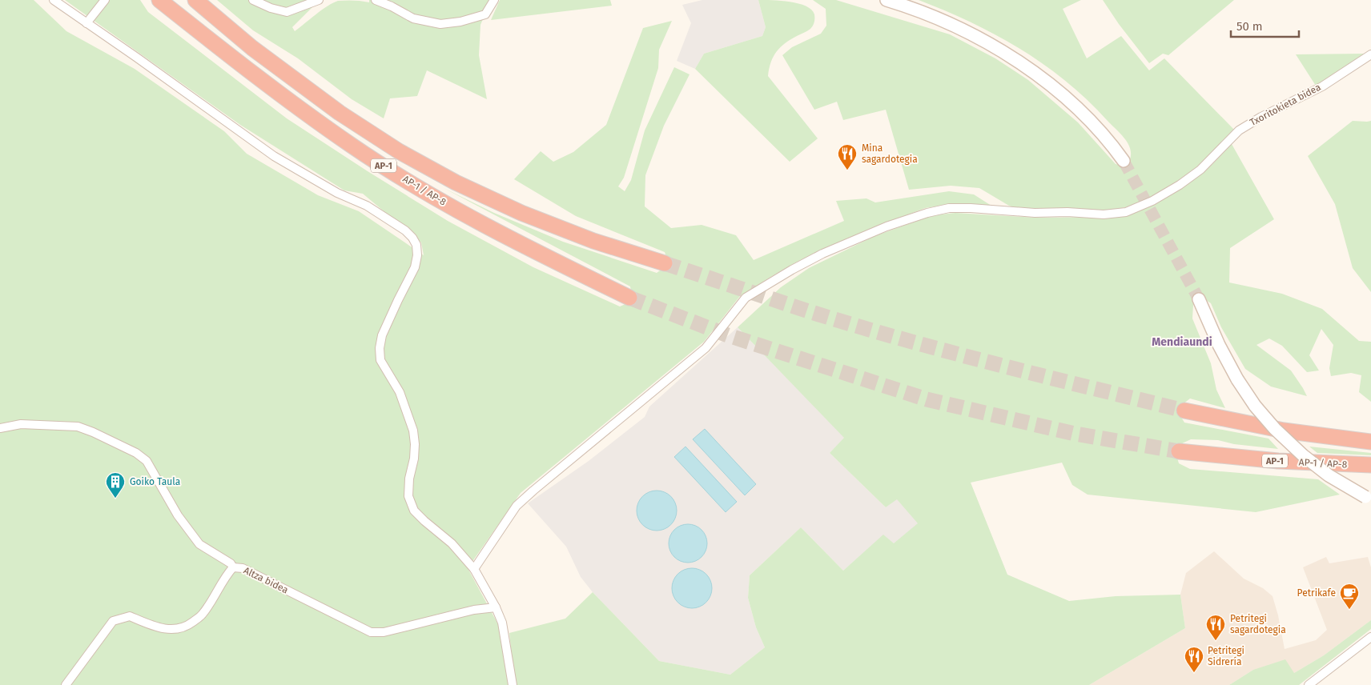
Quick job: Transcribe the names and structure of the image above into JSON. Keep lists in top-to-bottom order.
{
  "streets": {
    "highway": ["AP-1", "AP-1 / AP-8"],
    "street": ["Txoritokieta bidea", "Altza bidea"]
  },
  "districts": ["Mendiaundi"],
  "places": {
    "restaurant": ["Mina sagardotegia", "Petritegi sagardotegia", "Petritegi Sidrería"],
    "building": ["Goiko Taula"],
    "cafe": ["Petrikafe"]
  },
  "scale_bar": "50 m"
}
